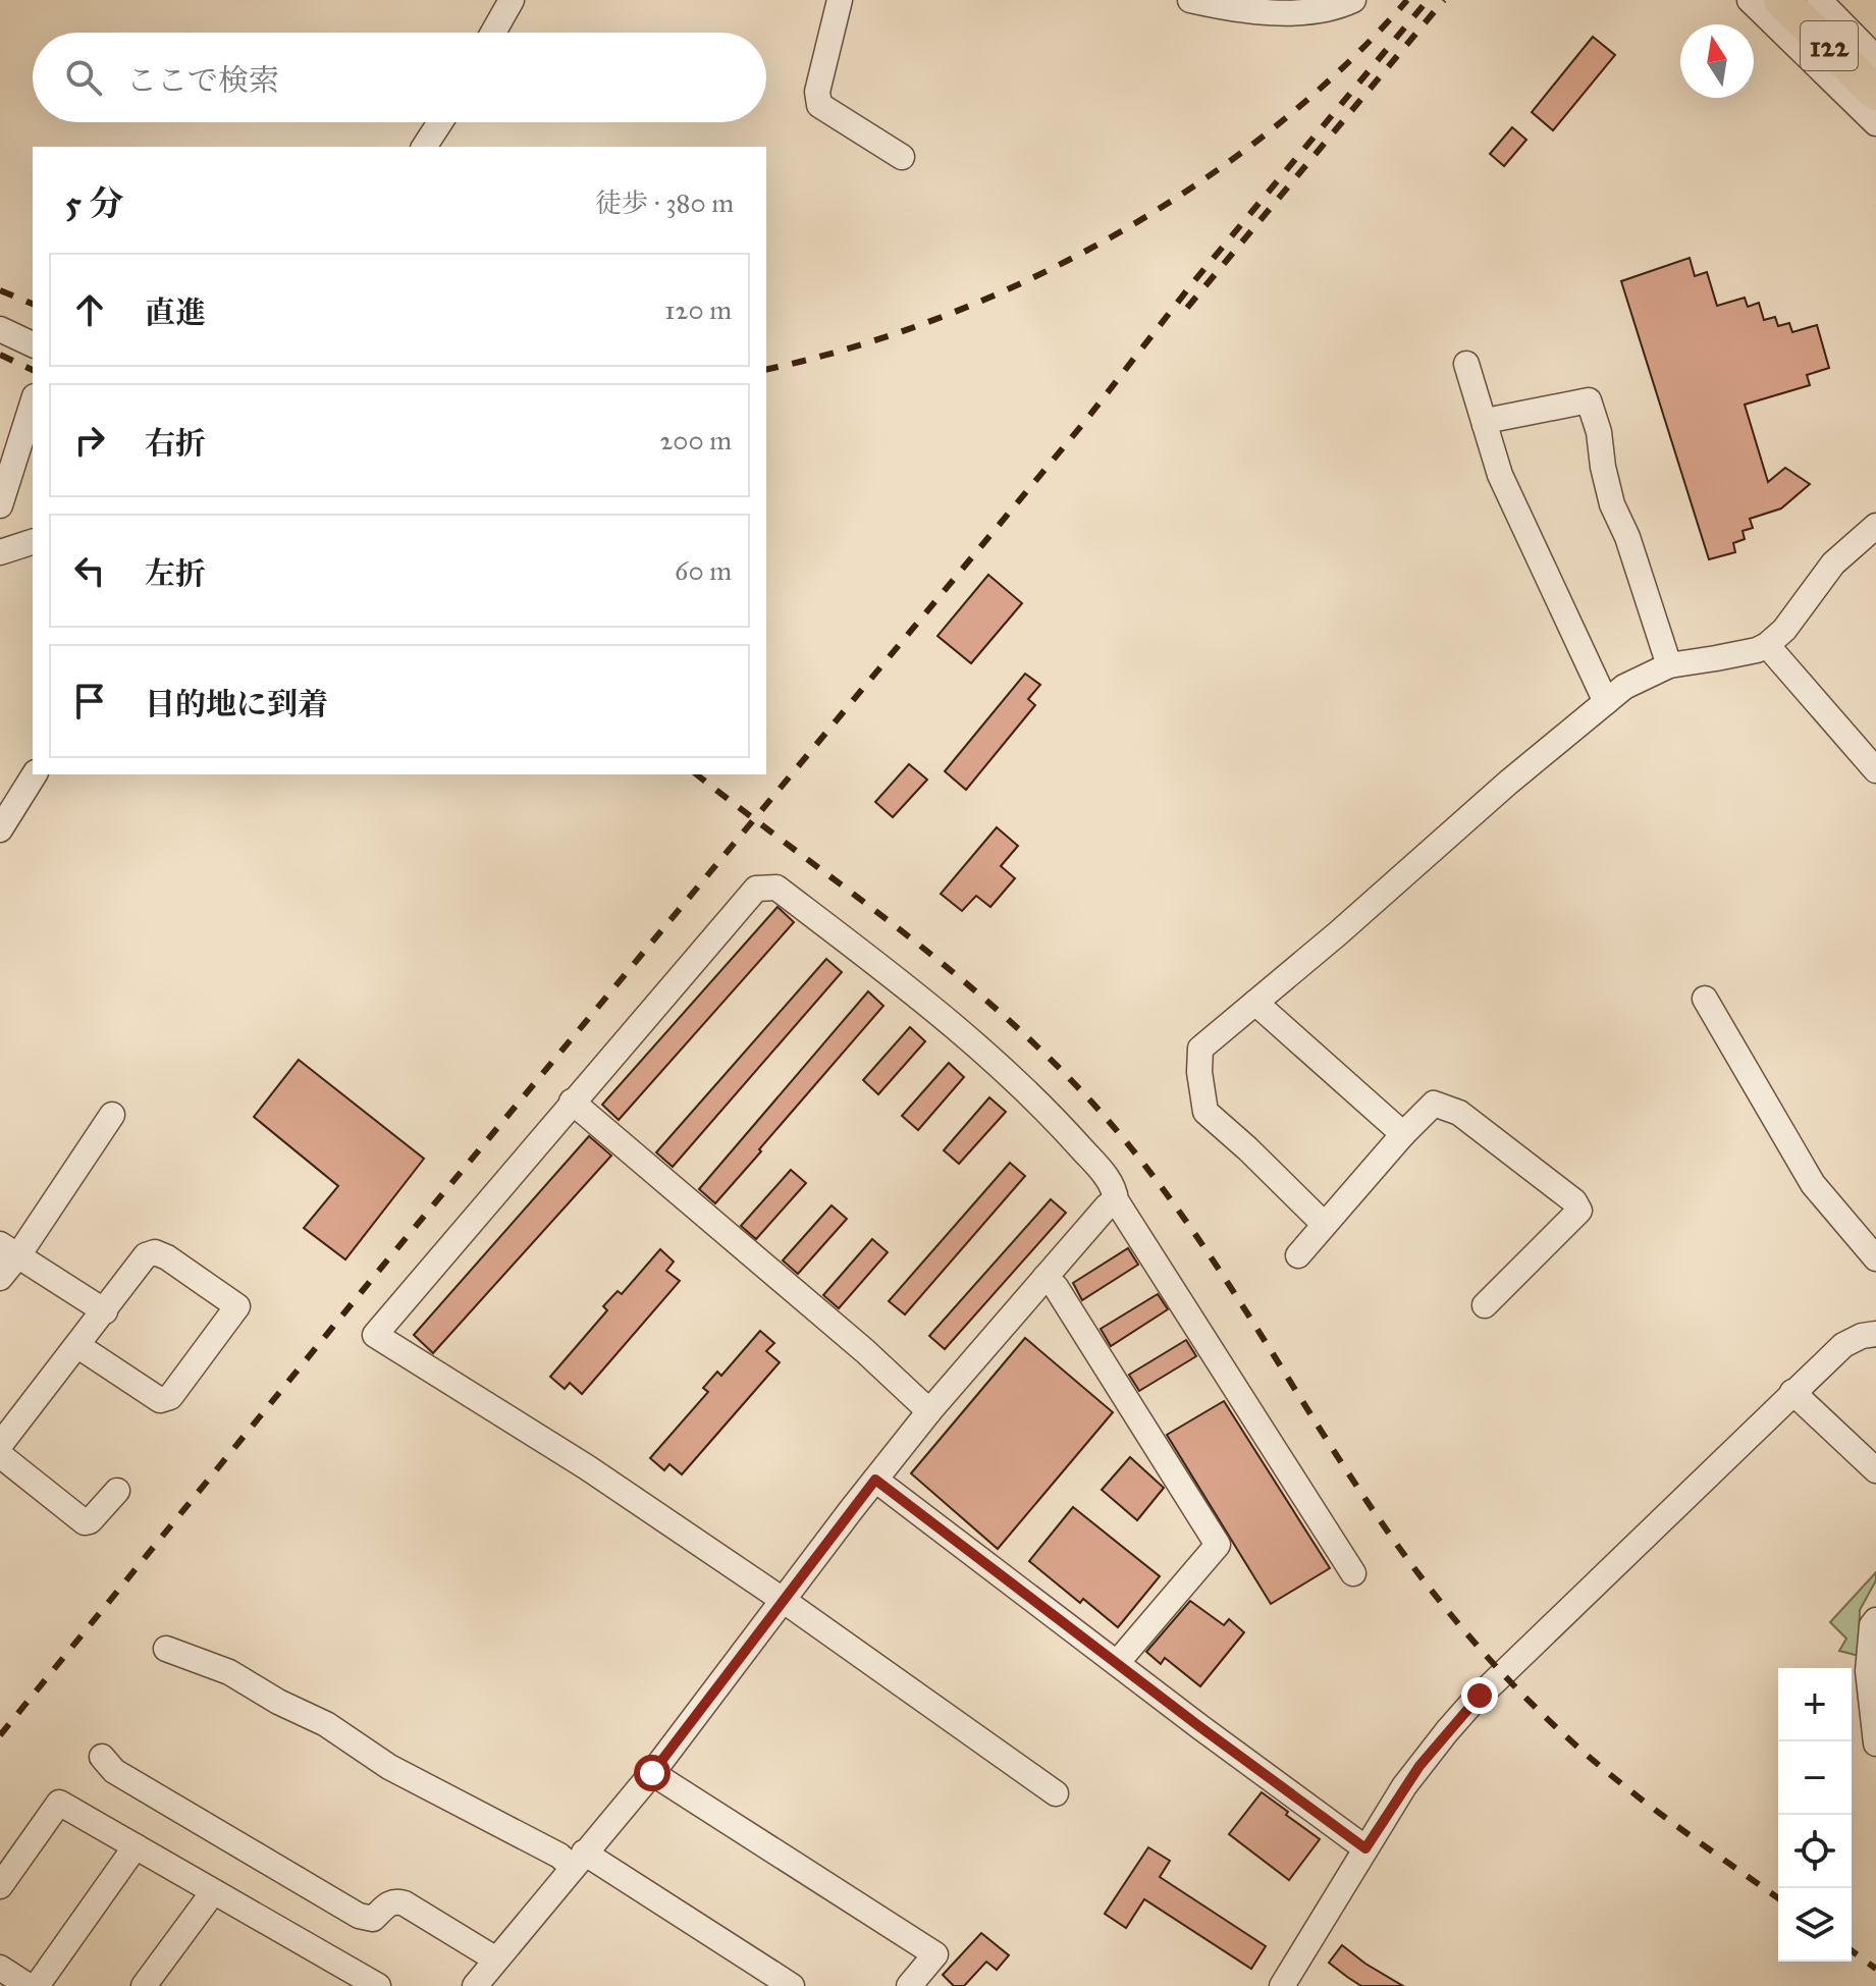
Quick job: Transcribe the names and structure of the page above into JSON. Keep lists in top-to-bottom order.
{
  "streets": {
    "highway": ["122"]
  },
  "north": "top",
  "page": {
    "search": "ここで検索",
    "heading": ["5 分", "徒歩 · 380 m"],
    "list": [
      ["直進", "120 m"],
      ["右折", "200 m"],
      ["左折", "60 m"],
      "目的地に到着"
    ],
    "map_buttons": ["+", "−"]
  }
}
